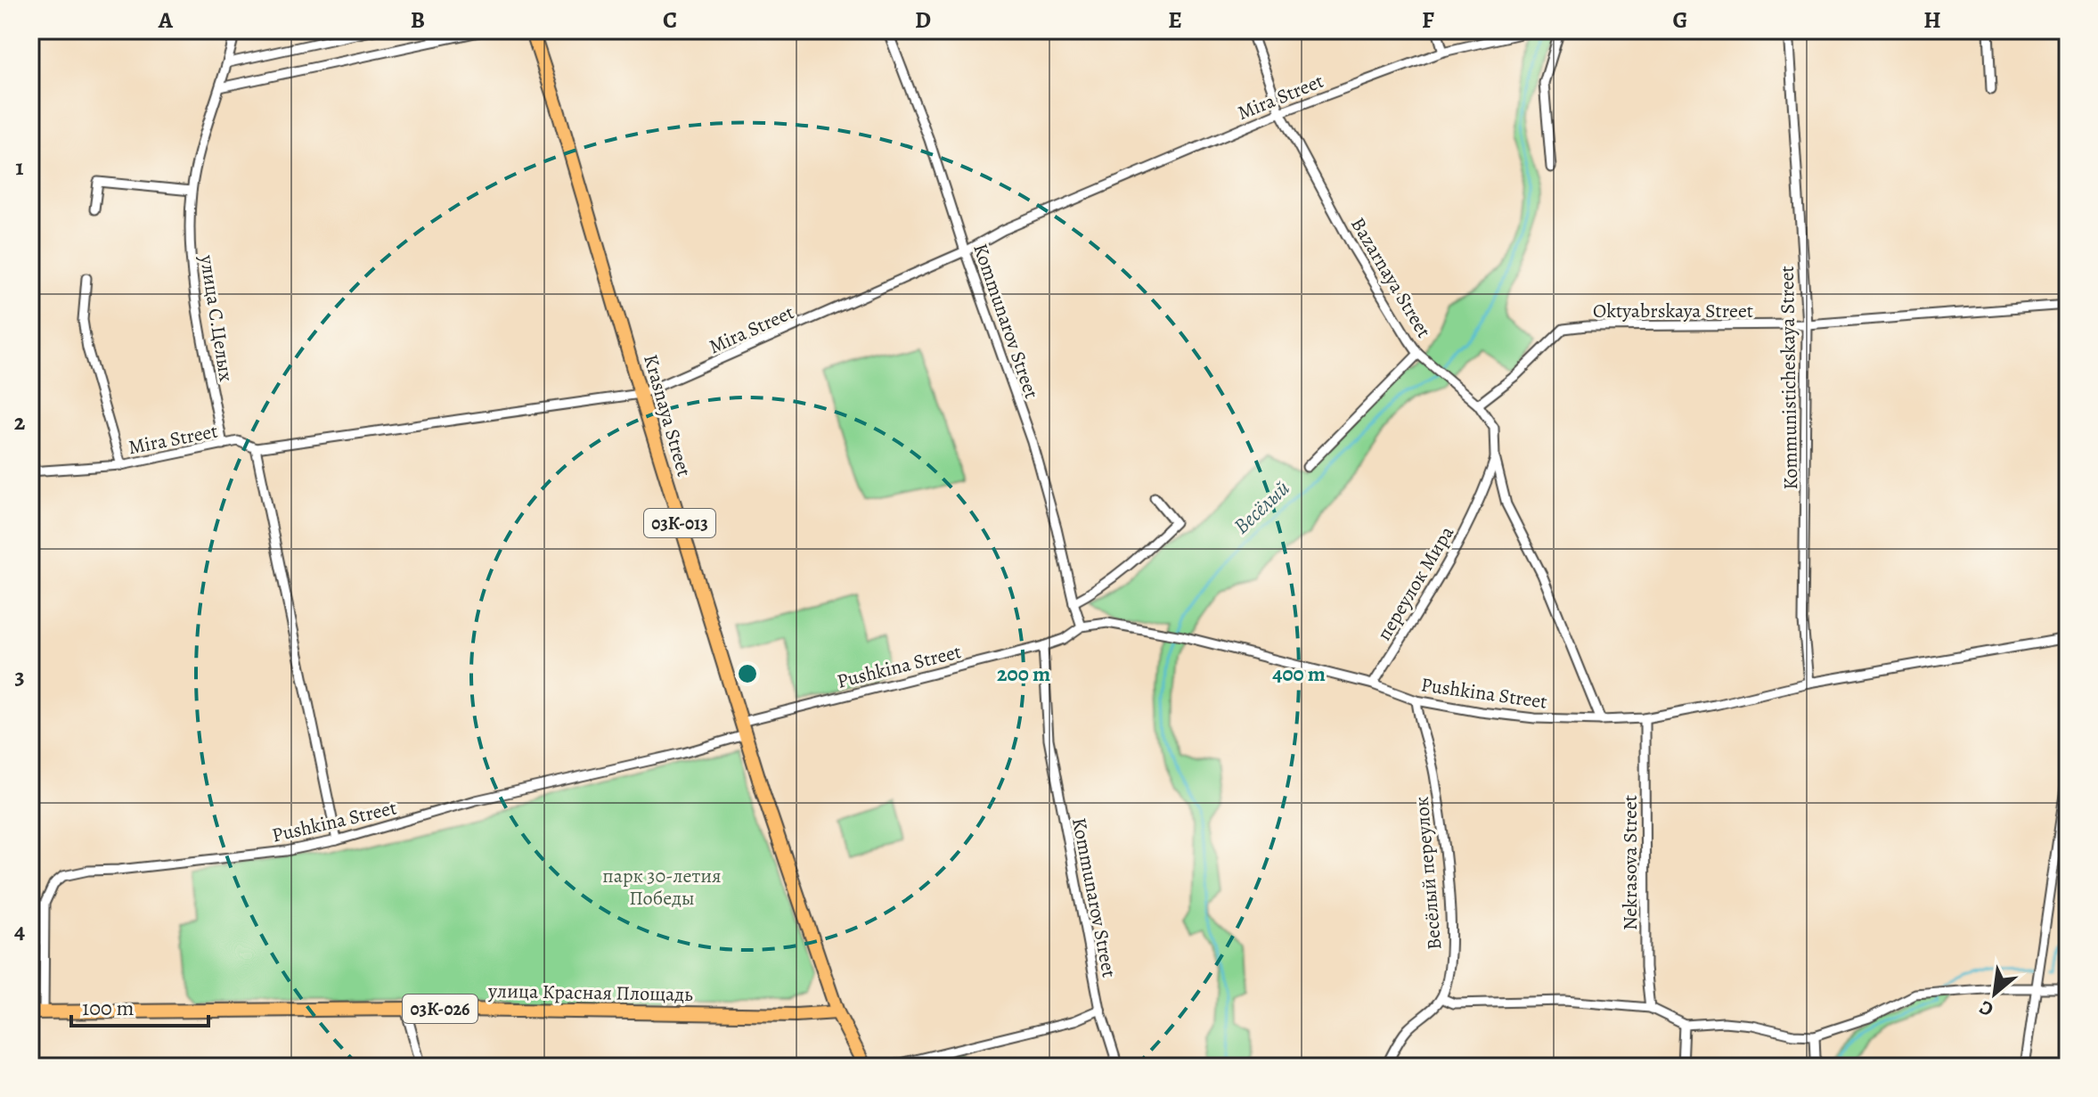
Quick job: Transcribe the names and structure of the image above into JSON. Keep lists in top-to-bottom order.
{
  "streets": {
    "main road": [
      "Krasnaya Street",
      "03К-013",
      "улица Красная Площадь",
      "03К-026"
    ],
    "street": [
      "Mira Street",
      "Bazarnaya Street",
      "Oktyabrskaya Street",
      "улица С.Целых",
      "Kommunarov Street",
      "Kommunisticheskaya Street",
      "переулок Мира",
      "Pushkina Street",
      "Nekrasova Street",
      "Весёлый переулок"
    ]
  },
  "crossings": [
    ["Mira Street", "Bazarnaya Street"],
    ["Mira Street", "улица С.Целых"],
    ["Mira Street", "Kommunarov Street"],
    ["Mira Street", "Krasnaya Street"],
    ["Bazarnaya Street", "Oktyabrskaya Street"],
    ["Bazarnaya Street", "переулок Мира"],
    ["Bazarnaya Street", "Pushkina Street"],
    ["Oktyabrskaya Street", "Kommunisticheskaya Street"],
    ["Kommunarov Street", "Pushkina Street"],
    ["Kommunisticheskaya Street", "Pushkina Street"],
    ["Krasnaya Street", "Pushkina Street"],
    ["Krasnaya Street", "улица Красная Площадь"],
    ["переулок Мира", "Pushkina Street"],
    ["Pushkina Street", "Nekrasova Street"],
    ["Pushkina Street", "Весёлый переулок"],
    ["Pushkina Street", "улица Красная Площадь"]
  ],
  "water": ["Весёлый"],
  "parks": ["парк 30-летия Победы"],
  "scale_bar": "100 m",
  "north": "bottom left",
  "grid": {
    "columns": [
      "A",
      "B",
      "C",
      "D",
      "E",
      "F",
      "G",
      "H"
    ],
    "rows": [
      "1",
      "2",
      "3",
      "4"
    ]
  },
  "rings": ["200 m", "400 m"]
}
